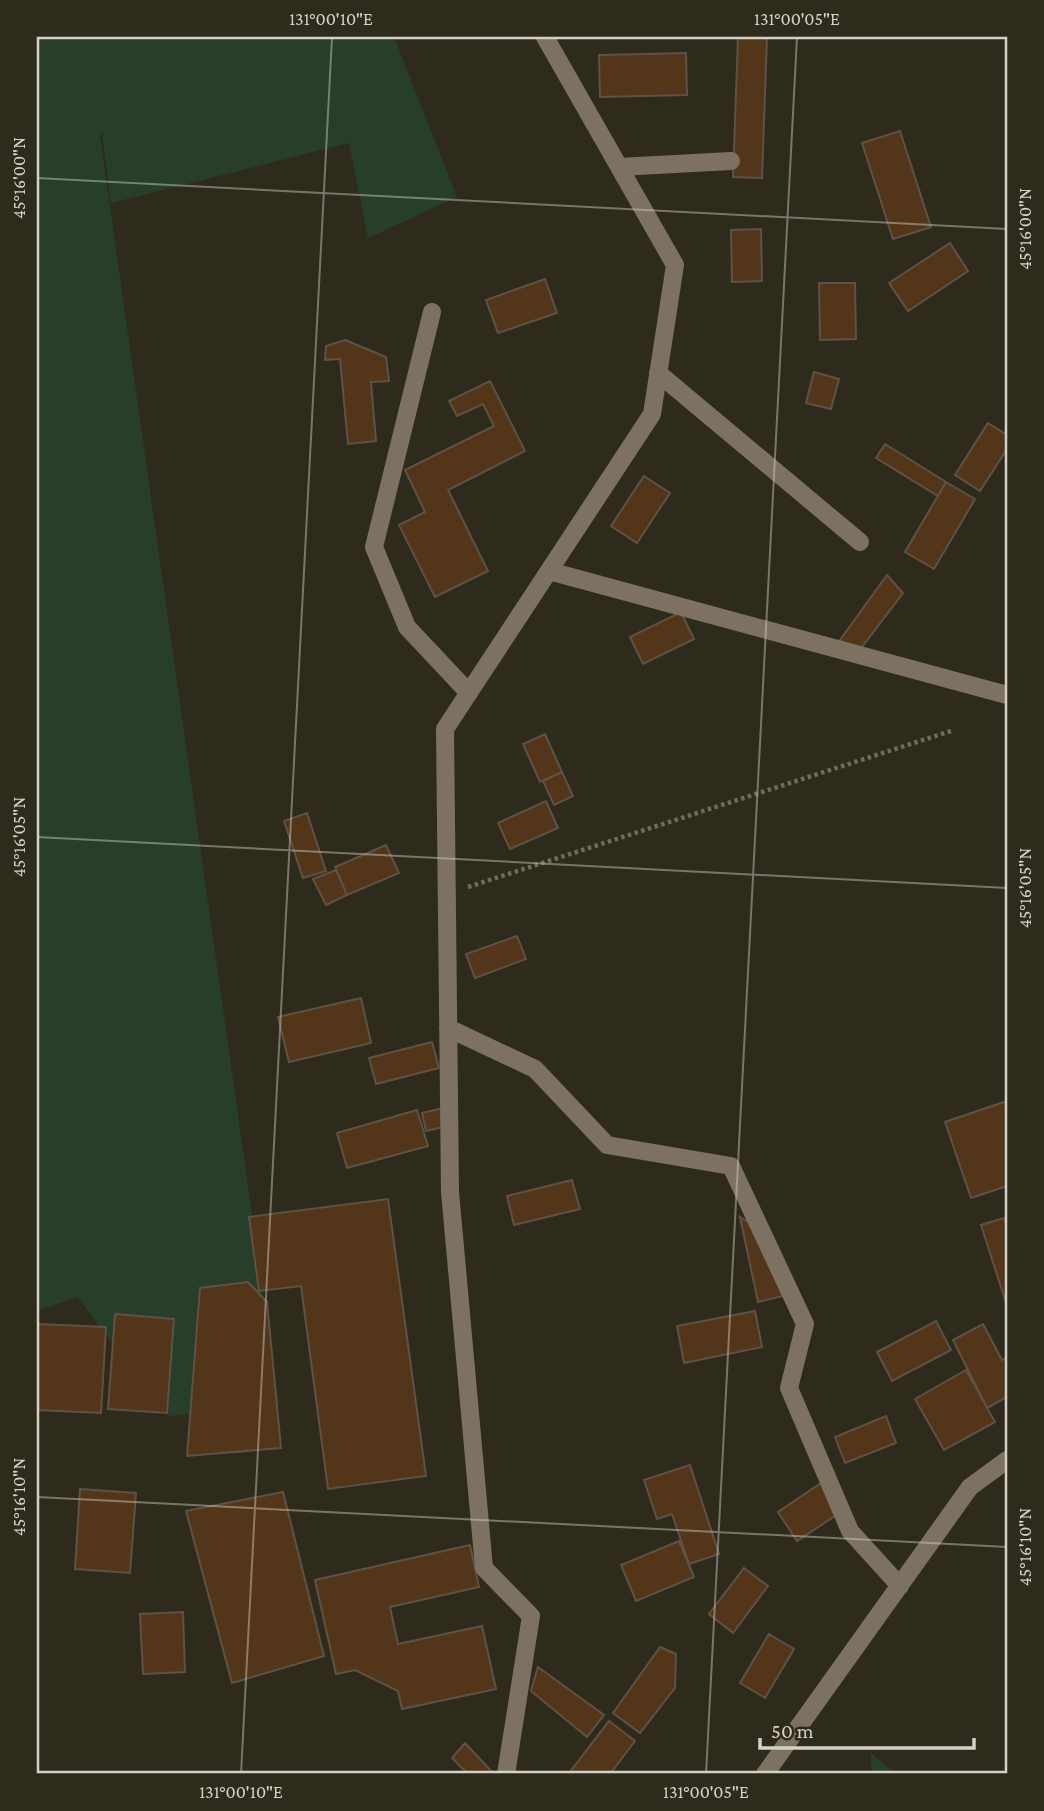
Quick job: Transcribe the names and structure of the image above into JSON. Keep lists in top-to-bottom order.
{
  "scale_bar": "50 m",
  "coordinates": [
    "131°00'10\"E",
    "131°00'05\"E",
    "45°16'00\"N",
    "45°16'05\"N",
    "45°16'10\"N"
  ]
}
